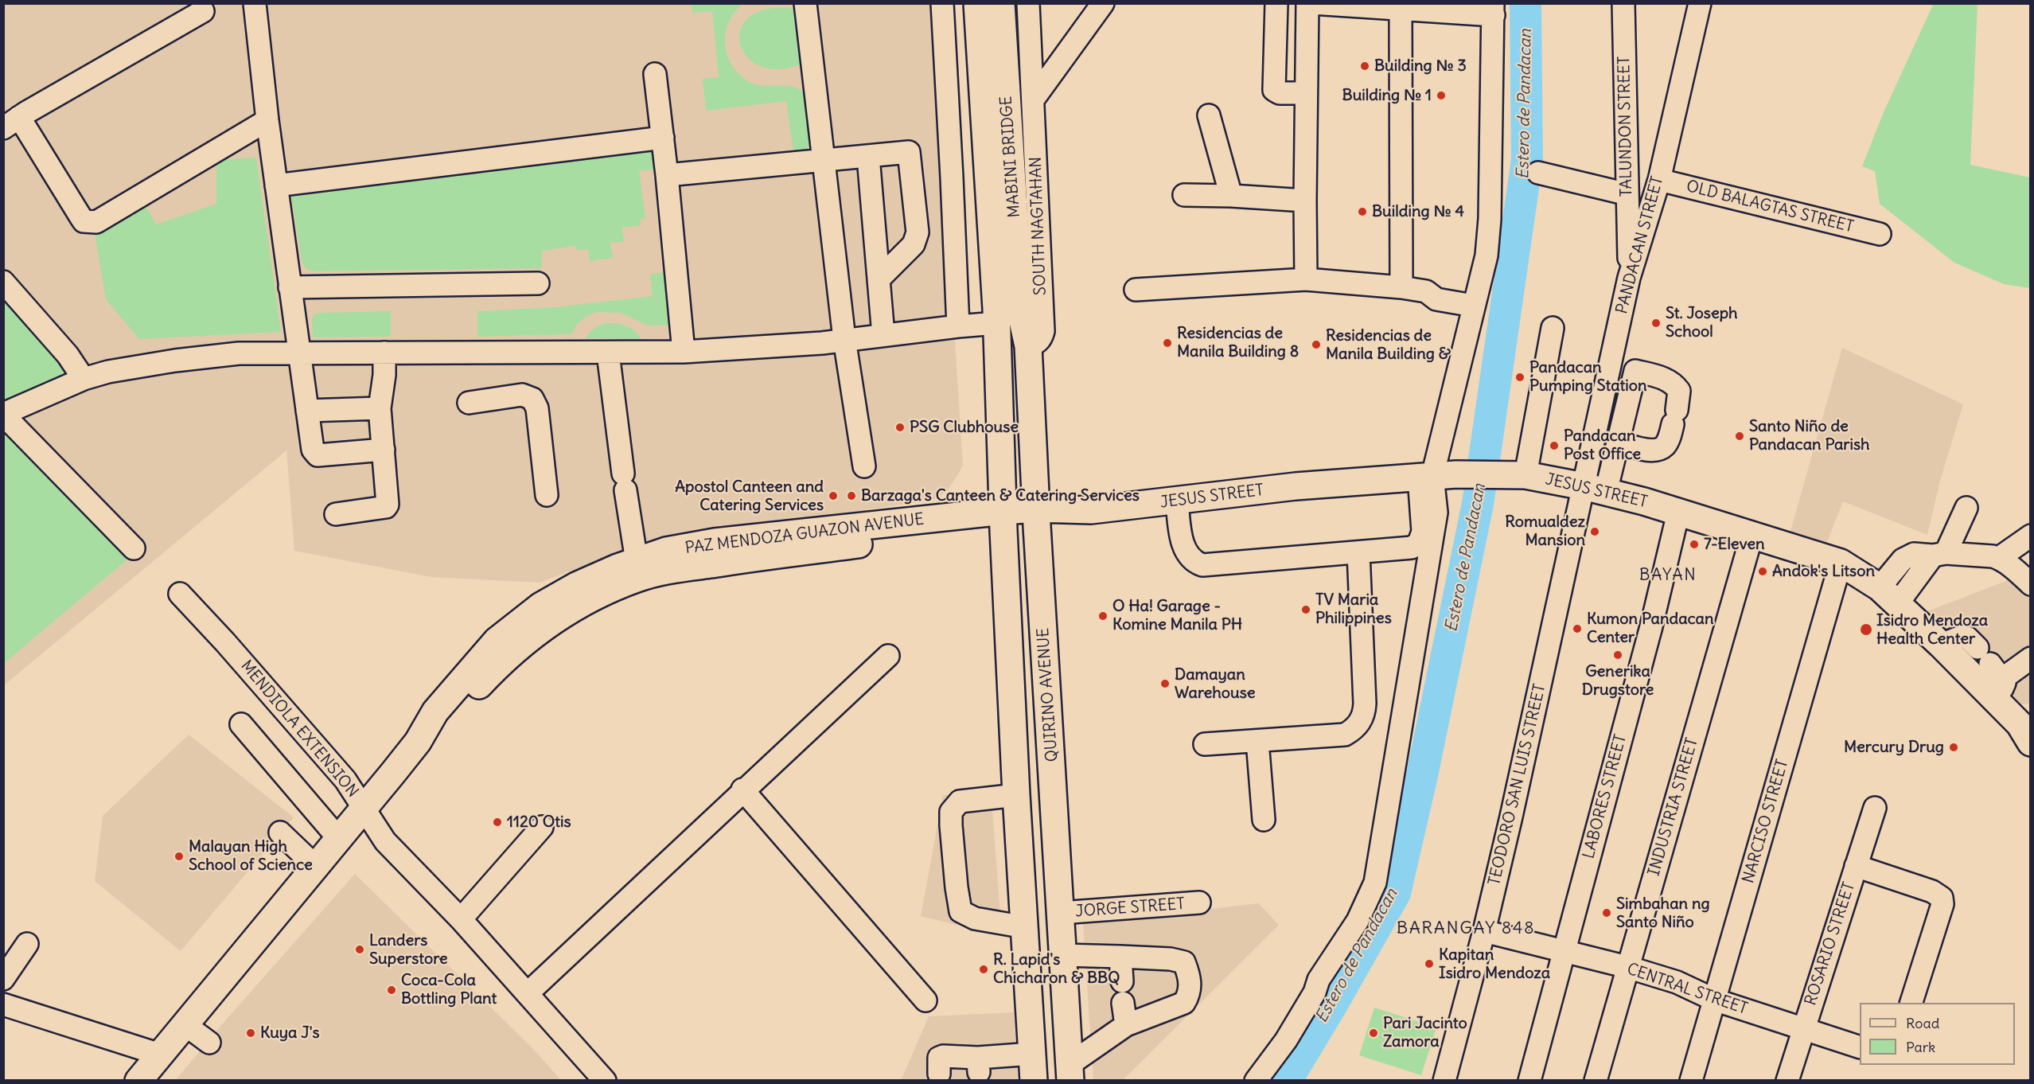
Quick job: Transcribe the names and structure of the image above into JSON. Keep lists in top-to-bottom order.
{
  "streets": {
    "main road": [
      "MABINI BRIDGE",
      "JESUS STREET",
      "PAZ MENDOZA GUAZON AVENUE",
      "QUIRINO AVENUE"
    ],
    "street": [
      "TALUNDON STREET",
      "OLD BALAGTAS STREET",
      "SOUTH NAGTAHAN",
      "PANDACAN STREET",
      "MENDIOLA EXTENSION",
      "TEODORO SAN LUIS STREET",
      "LABORES STREET",
      "INDUSTRIA STREET",
      "NARCISO STREET",
      "JORGE STREET",
      "ROSARIO STREET",
      "CENTRAL STREET"
    ]
  },
  "crossings": [
    ["TALUNDON STREET", "PANDACAN STREET"],
    ["MABINI BRIDGE", "QUIRINO AVENUE"],
    ["OLD BALAGTAS STREET", "PANDACAN STREET"],
    ["SOUTH NAGTAHAN", "QUIRINO AVENUE"],
    ["PANDACAN STREET", "JESUS STREET"],
    ["PANDACAN STREET", "TEODORO SAN LUIS STREET"],
    ["JESUS STREET", "PAZ MENDOZA GUAZON AVENUE"],
    ["JESUS STREET", "QUIRINO AVENUE"],
    ["JESUS STREET", "TEODORO SAN LUIS STREET"],
    ["JESUS STREET", "LABORES STREET"],
    ["JESUS STREET", "INDUSTRIA STREET"],
    ["JESUS STREET", "NARCISO STREET"],
    ["PAZ MENDOZA GUAZON AVENUE", "QUIRINO AVENUE"],
    ["PAZ MENDOZA GUAZON AVENUE", "MENDIOLA EXTENSION"],
    ["QUIRINO AVENUE", "JORGE STREET"],
    ["TEODORO SAN LUIS STREET", "CENTRAL STREET"],
    ["LABORES STREET", "CENTRAL STREET"],
    ["INDUSTRIA STREET", "CENTRAL STREET"],
    ["NARCISO STREET", "CENTRAL STREET"],
    ["ROSARIO STREET", "CENTRAL STREET"]
  ],
  "districts": ["BAYAN", "BARANGAY 848"],
  "water": ["Estero de Pandacan"],
  "places": [
    "Building № 3",
    "Building № 1",
    "Building № 4",
    "St. Joseph School",
    "Residencias de Manila Building 8",
    "Residencias de Manila Building &",
    "Pandacan Pumping Station",
    "PSG Clubhouse",
    "Santo Niño de Pandacan Parish",
    "Pandacan Post Office",
    "Apostol Canteen and Catering Services",
    "Barzaga's Canteen & Catering Services",
    "Romualdez Mansion",
    "7-Eleven",
    "Andok's Litson",
    "TV Maria Philippines",
    "O Ha! Garage - Komine Manila PH",
    "Kumon Pandacan Center",
    "Isidro Mendoza Health Center",
    "Generika Drugstore",
    "Damayan Warehouse",
    "Mercury Drug",
    "1120 Otis",
    "Malayan High School of Science",
    "Simbahan ng Santo Niño",
    "Landers Superstore",
    "Kapitan Isidro Mendoza",
    "R. Lapid's Chicharon & BBQ",
    "Coca-Cola Bottling Plant",
    "Kuya J's",
    "Pari Jacinto Zamora"
  ],
  "legend": ["Road", "Park"]
}
